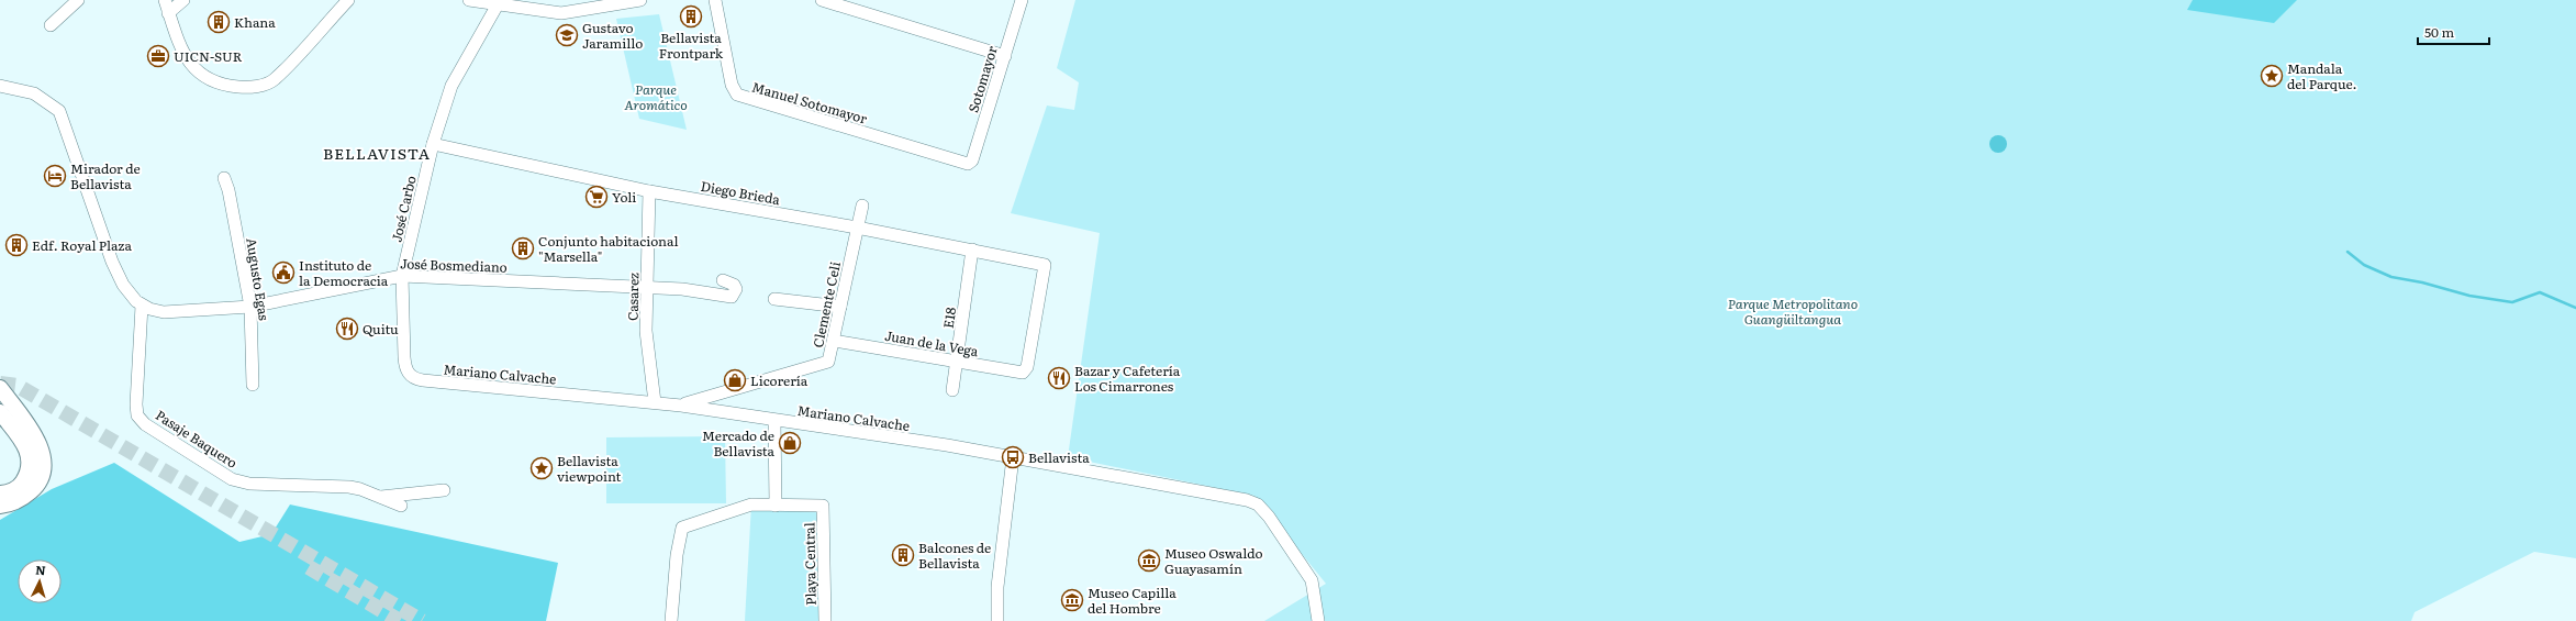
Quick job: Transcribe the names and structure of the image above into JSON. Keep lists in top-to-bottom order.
{
  "streets": {
    "street": [
      "Sotomayor",
      "Manuel Sotomayor",
      "Diego Brieda",
      "José Carbo",
      "José Bosmediano",
      "Augusto Egas",
      "Casarez",
      "Clemente Celi",
      "E18",
      "Juan de la Vega",
      "Mariano Calvache",
      "Pasaje Baquero",
      "Playa Central"
    ]
  },
  "crossings": [
    ["Sotomayor", "Manuel Sotomayor"],
    ["Diego Brieda", "José Carbo"],
    ["Diego Brieda", "Casarez"],
    ["Diego Brieda", "Clemente Celi"],
    ["Diego Brieda", "E18"],
    ["Diego Brieda", "Juan de la Vega"],
    ["José Carbo", "José Bosmediano"],
    ["José Carbo", "Mariano Calvache"],
    ["José Bosmediano", "Augusto Egas"],
    ["José Bosmediano", "Casarez"],
    ["José Bosmediano", "Mariano Calvache"],
    ["José Bosmediano", "Pasaje Baquero"],
    ["Casarez", "Mariano Calvache"],
    ["Clemente Celi", "Juan de la Vega"],
    ["Clemente Celi", "Mariano Calvache"],
    ["E18", "Juan de la Vega"]
  ],
  "districts": ["BELLAVISTA"],
  "parks": ["Parque Aromático", "Parque Metropolitano Guangüiltangua"],
  "places": {
    "building": [
      "Bellavista Frontpark",
      "Khana",
      "Edf. Royal Plaza",
      "Conjunto habitacional \"Marsella\"",
      "Balcones de Bellavista"
    ],
    "school or university": ["Gustavo Jaramillo"],
    "office": ["UICN-SUR"],
    "place": ["Mandala del Parque.", "Bellavista viewpoint"],
    "hotel": ["Mirador de Bellavista"],
    "supermarket": ["Yoli"],
    "public building": ["Instituto de la Democracia"],
    "restaurant": ["Quitu", "Bazar y Cafetería Los Cimarrones"],
    "shop": ["Licorería", "Mercado de Bellavista"],
    "bus stop": ["Bellavista"],
    "museum": ["Museo Oswaldo Guayasamín", "Museo Capilla del Hombre"]
  },
  "scale_bar": "50 m",
  "north": "top"
}
